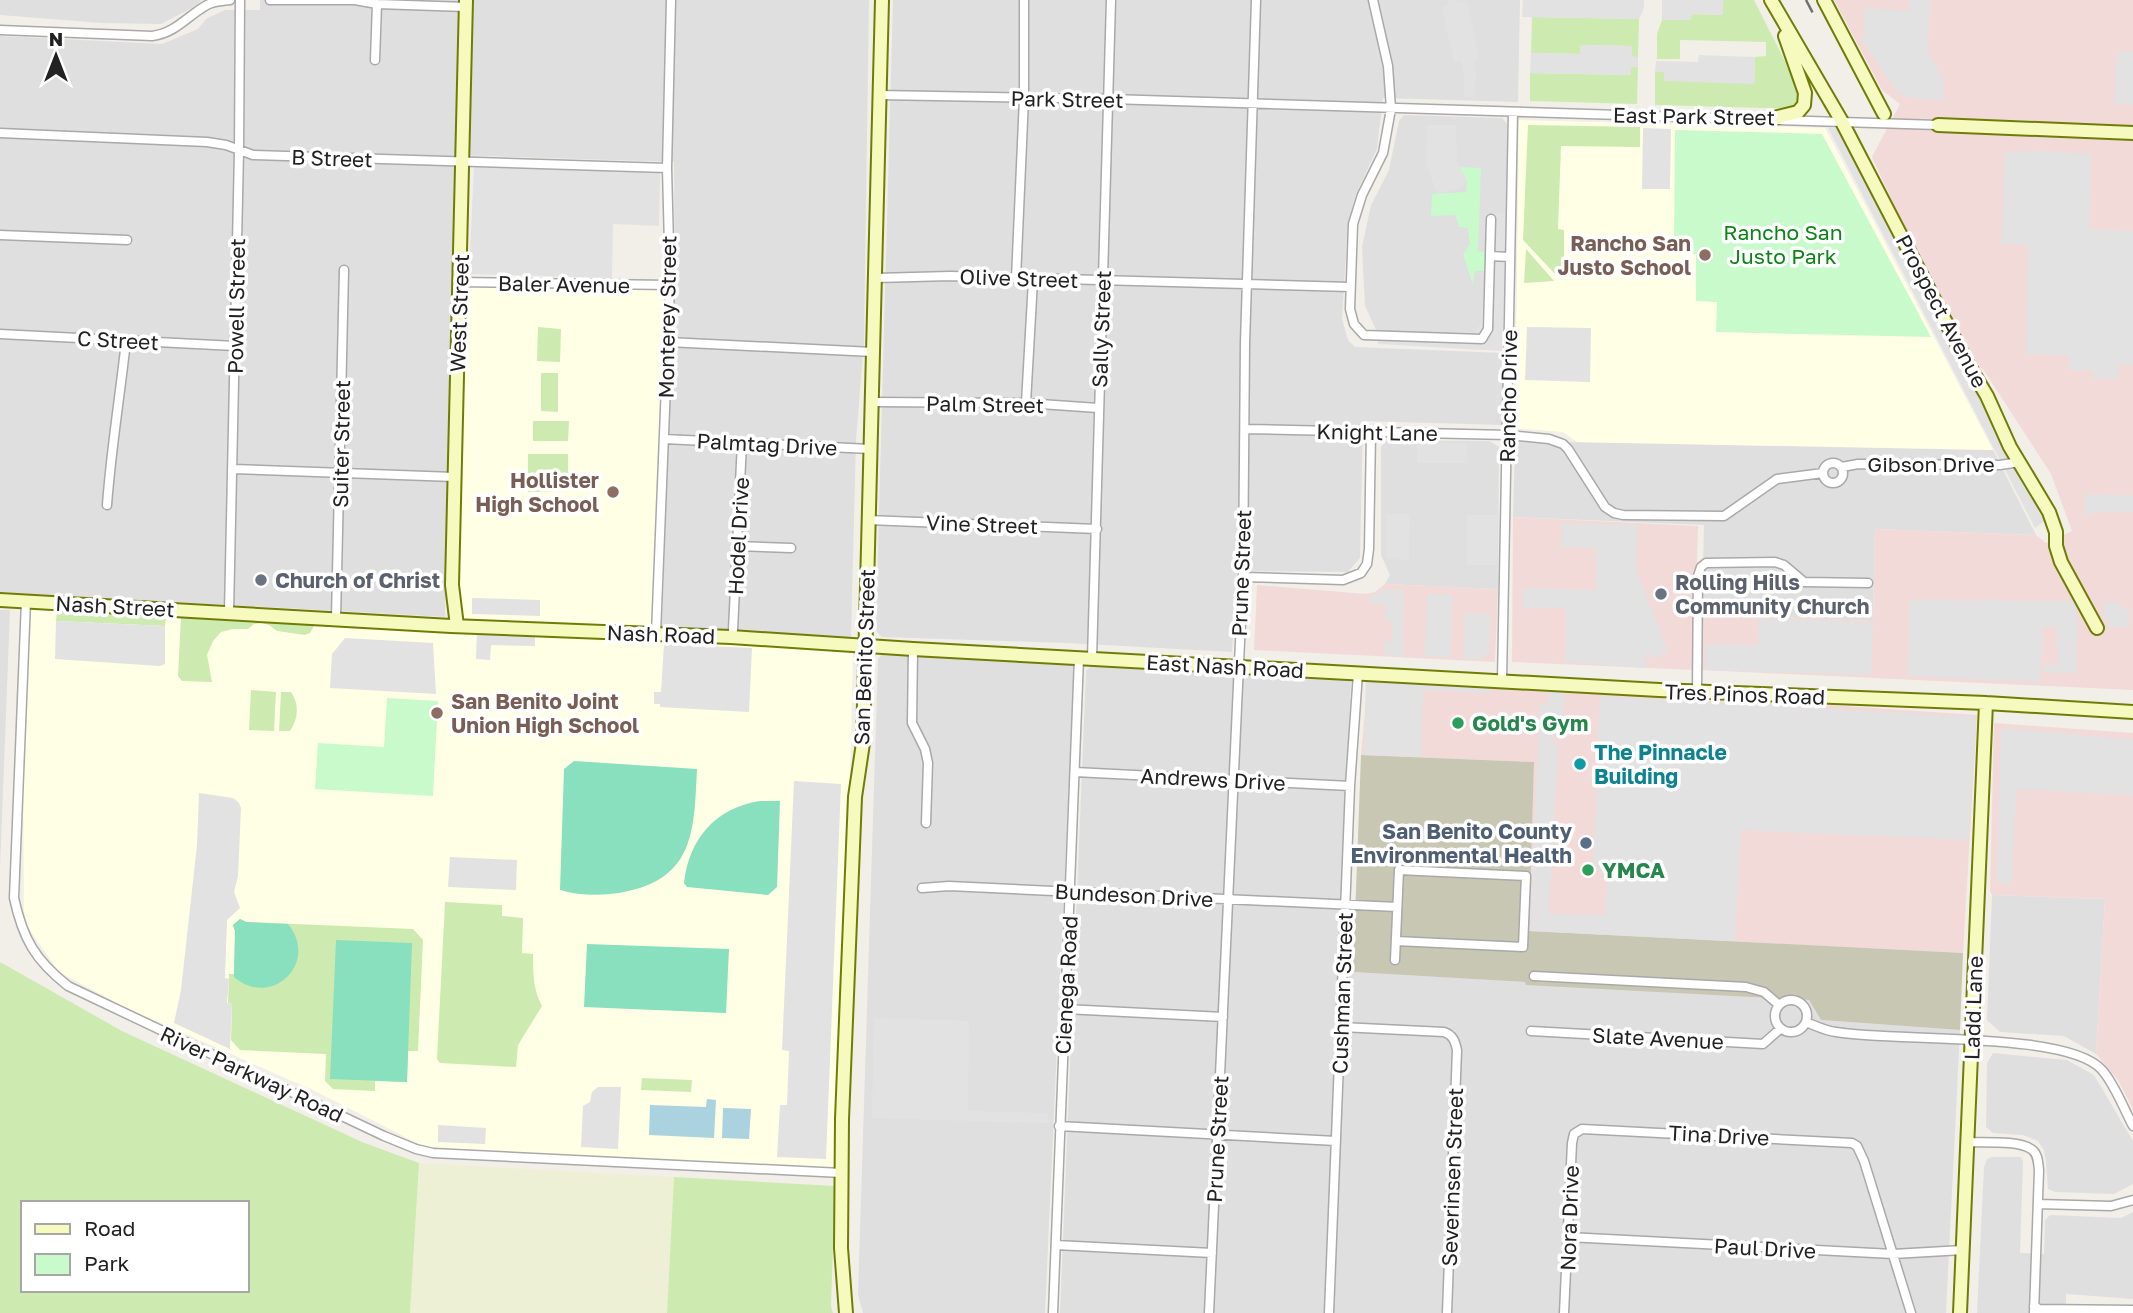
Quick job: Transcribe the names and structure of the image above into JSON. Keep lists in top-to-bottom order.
{
  "streets": {
    "street": [
      "Park Street",
      "East Park Street",
      "B Street",
      "Olive Street",
      "Baler Avenue",
      "Powell Street",
      "Prospect Avenue",
      "West Street",
      "Monterey Street",
      "Sally Street",
      "C Street",
      "Rancho Drive",
      "Palm Street",
      "Knight Lane",
      "Suiter Street",
      "Palmtag Drive",
      "Gibson Drive",
      "Vine Street",
      "Hodel Drive",
      "Prune Street",
      "Nash Street",
      "Nash Road",
      "San Benito Street",
      "East Nash Road",
      "Tres Pinos Road",
      "Andrews Drive",
      "Bundeson Drive",
      "Cienega Road",
      "Cushman Street",
      "Ladd Lane",
      "Slate Avenue",
      "River Parkway Road",
      "Tina Drive",
      "Severinsen Street",
      "Nora Drive",
      "Paul Drive"
    ]
  },
  "crossings": [
    ["Park Street", "East Park Street"],
    ["Park Street", "Sally Street"],
    ["Park Street", "Prune Street"],
    ["Park Street", "San Benito Street"],
    ["East Park Street", "Prospect Avenue"],
    ["East Park Street", "Rancho Drive"],
    ["East Park Street", "Prune Street"],
    ["B Street", "Powell Street"],
    ["B Street", "West Street"],
    ["B Street", "Monterey Street"],
    ["Olive Street", "Sally Street"],
    ["Olive Street", "Prune Street"],
    ["Olive Street", "San Benito Street"],
    ["Baler Avenue", "West Street"],
    ["Baler Avenue", "Monterey Street"],
    ["Powell Street", "C Street"],
    ["Powell Street", "Nash Street"],
    ["Powell Street", "Nash Road"],
    ["Prospect Avenue", "Gibson Drive"],
    ["West Street", "Nash Road"],
    ["Monterey Street", "Palmtag Drive"],
    ["Monterey Street", "Nash Road"],
    ["Sally Street", "Palm Street"],
    ["Sally Street", "Vine Street"],
    ["Sally Street", "Nash Road"],
    ["Sally Street", "East Nash Road"],
    ["Sally Street", "Cienega Road"],
    ["Rancho Drive", "Knight Lane"],
    ["Rancho Drive", "Tres Pinos Road"],
    ["Palm Street", "San Benito Street"],
    ["Knight Lane", "Prune Street"],
    ["Suiter Street", "Nash Road"],
    ["Palmtag Drive", "Hodel Drive"],
    ["Palmtag Drive", "San Benito Street"],
    ["Vine Street", "San Benito Street"],
    ["Prune Street", "East Nash Road"],
    ["Prune Street", "Andrews Drive"],
    ["Prune Street", "Bundeson Drive"],
    ["Nash Street", "Nash Road"],
    ["Nash Street", "River Parkway Road"],
    ["Nash Road", "San Benito Street"],
    ["Nash Road", "East Nash Road"],
    ["Nash Road", "Cienega Road"],
    ["San Benito Street", "River Parkway Road"],
    ["East Nash Road", "Tres Pinos Road"],
    ["East Nash Road", "Cienega Road"],
    ["East Nash Road", "Cushman Street"],
    ["Tres Pinos Road", "Cushman Street"],
    ["Tres Pinos Road", "Ladd Lane"],
    ["Andrews Drive", "Cienega Road"],
    ["Andrews Drive", "Cushman Street"],
    ["Bundeson Drive", "Cienega Road"],
    ["Bundeson Drive", "Cushman Street"],
    ["Cushman Street", "Severinsen Street"],
    ["Ladd Lane", "Paul Drive"],
    ["Tina Drive", "Nora Drive"],
    ["Tina Drive", "Paul Drive"],
    ["Nora Drive", "Paul Drive"]
  ],
  "parks": ["Rancho San Justo Park"],
  "places": [
    "Rancho San Justo School",
    "Hollister High School",
    "Church of Christ",
    "Rolling Hills Community Church",
    "San Benito Joint Union High School",
    "Gold's Gym",
    "The Pinnacle Building",
    "San Benito County Environmental Health",
    "YMCA"
  ],
  "legend": ["Road", "Park"],
  "north": "top"
}
